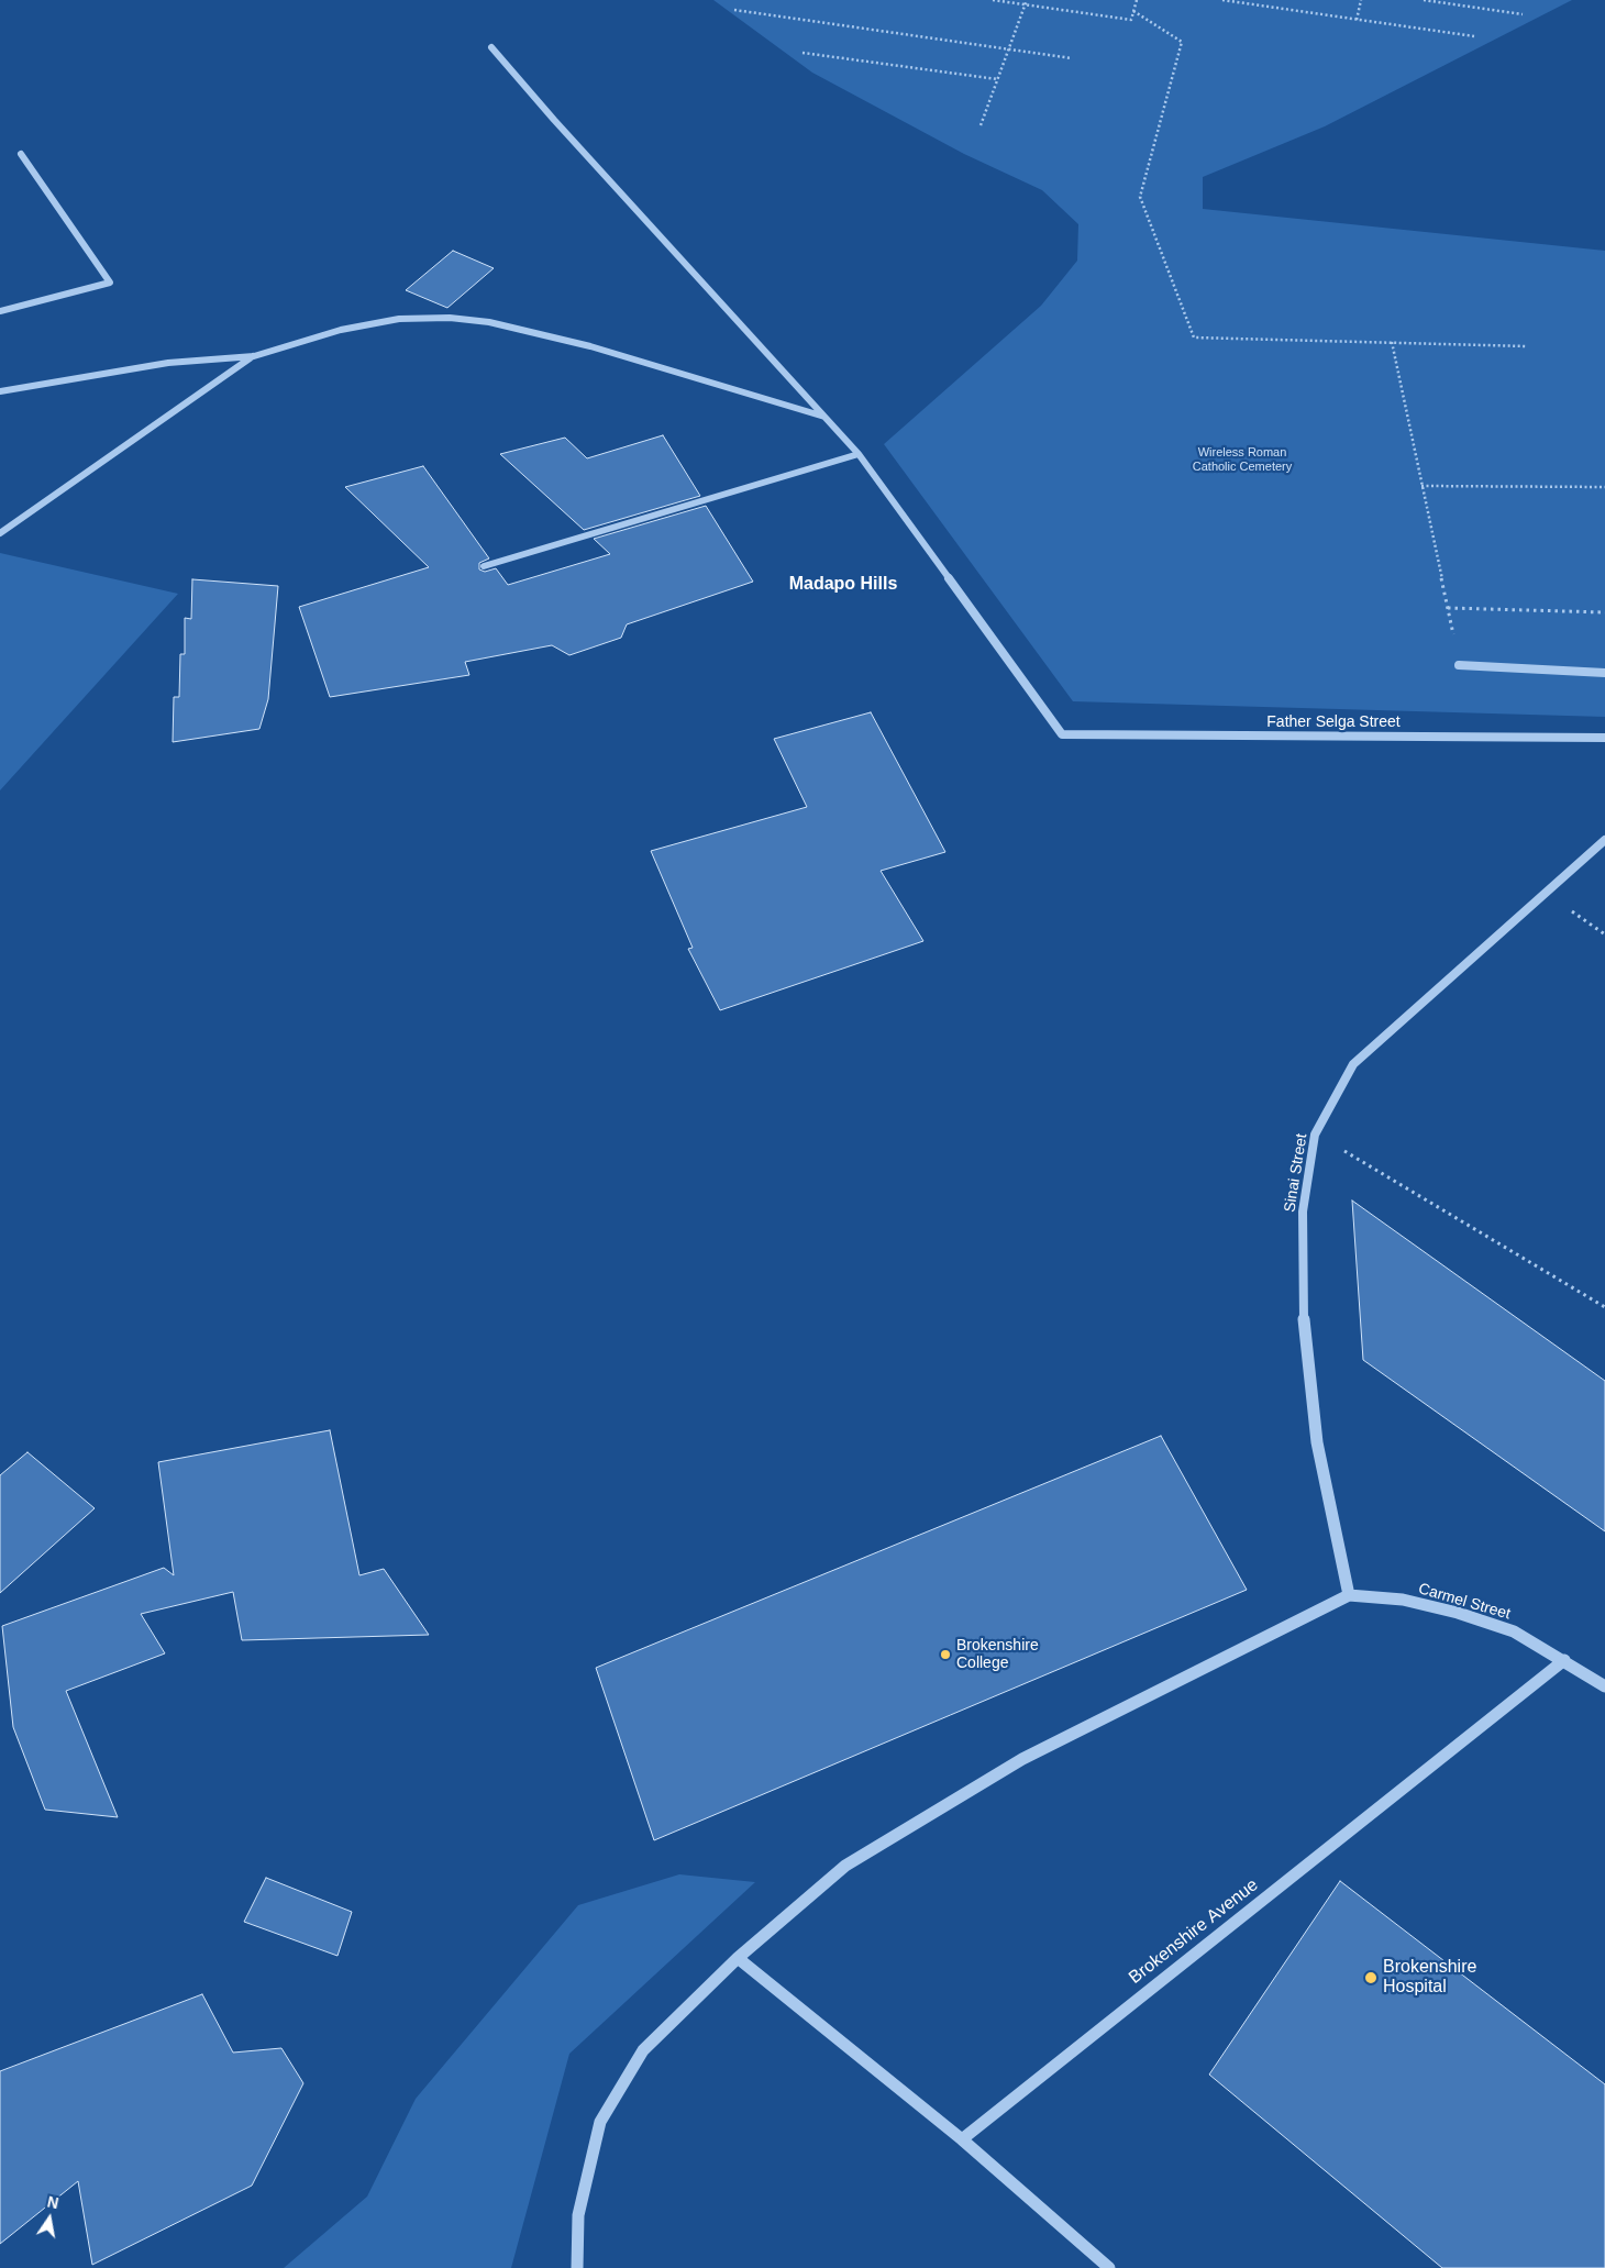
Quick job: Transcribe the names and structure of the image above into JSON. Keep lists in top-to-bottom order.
{
  "streets": {
    "street": [
      "Father Selga Street",
      "Sinai Street",
      "Carmel Street",
      "Brokenshire Avenue"
    ]
  },
  "crossings": [
    ["Sinai Street", "Carmel Street"],
    ["Carmel Street", "Brokenshire Avenue"]
  ],
  "districts": ["Madapo Hills"],
  "parks": ["Wireless Roman Catholic Cemetery"],
  "places": ["Brokenshire College", "Brokenshire Hospital"],
  "north": "top"
}
